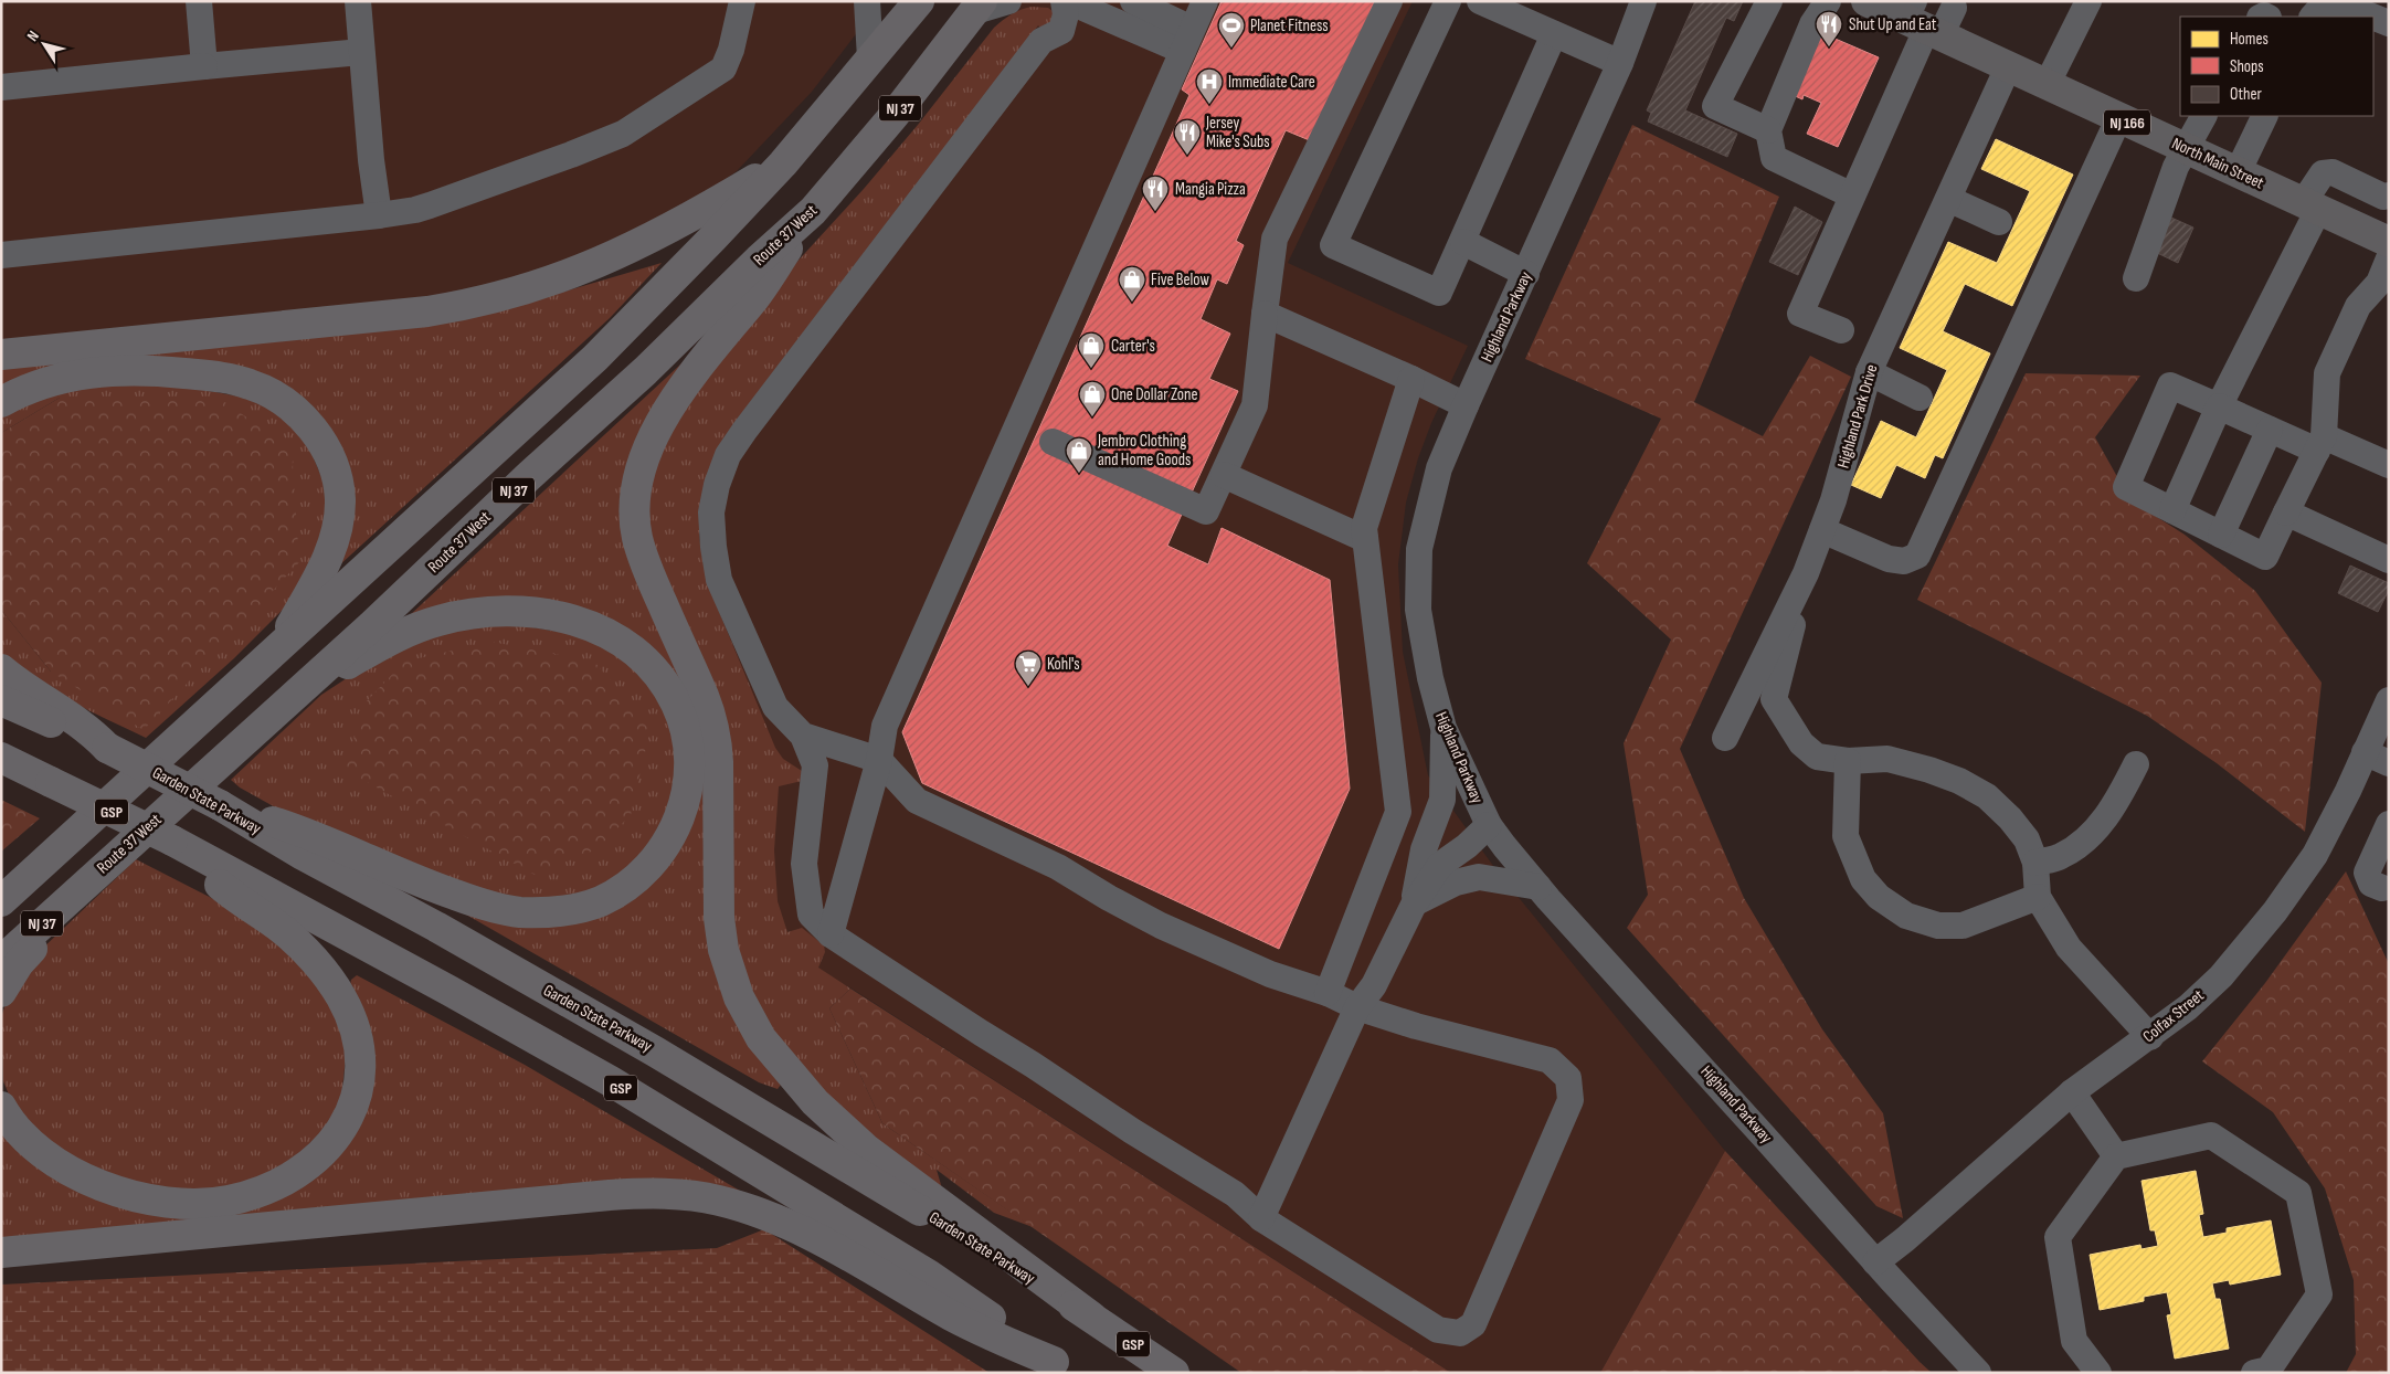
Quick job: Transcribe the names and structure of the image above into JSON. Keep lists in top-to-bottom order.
{
  "streets": {
    "highway": [
      "NJ 37",
      "Route 37 West",
      "Garden State Parkway",
      "GSP"
    ],
    "main road": ["NJ 166", "North Main Street"],
    "street": ["Highland Parkway", "Highland Park Drive", "Colfax Street"]
  },
  "crossings": [
    ["North Main Street", "Highland Park Drive"],
    ["Highland Parkway", "Colfax Street"]
  ],
  "places": {
    "restaurant": ["Shut Up and Eat", "Jersey Mike's Subs", "Mangia Pizza"],
    "sports": ["Planet Fitness"],
    "hospital": ["Immediate Care"],
    "shop": [
      "Five Below",
      "Carter's",
      "One Dollar Zone",
      "Jembro Clothing and Home Goods"
    ],
    "supermarket": ["Kohl's"]
  },
  "legend": ["Homes", "Shops", "Other"],
  "north": "top left"
}
